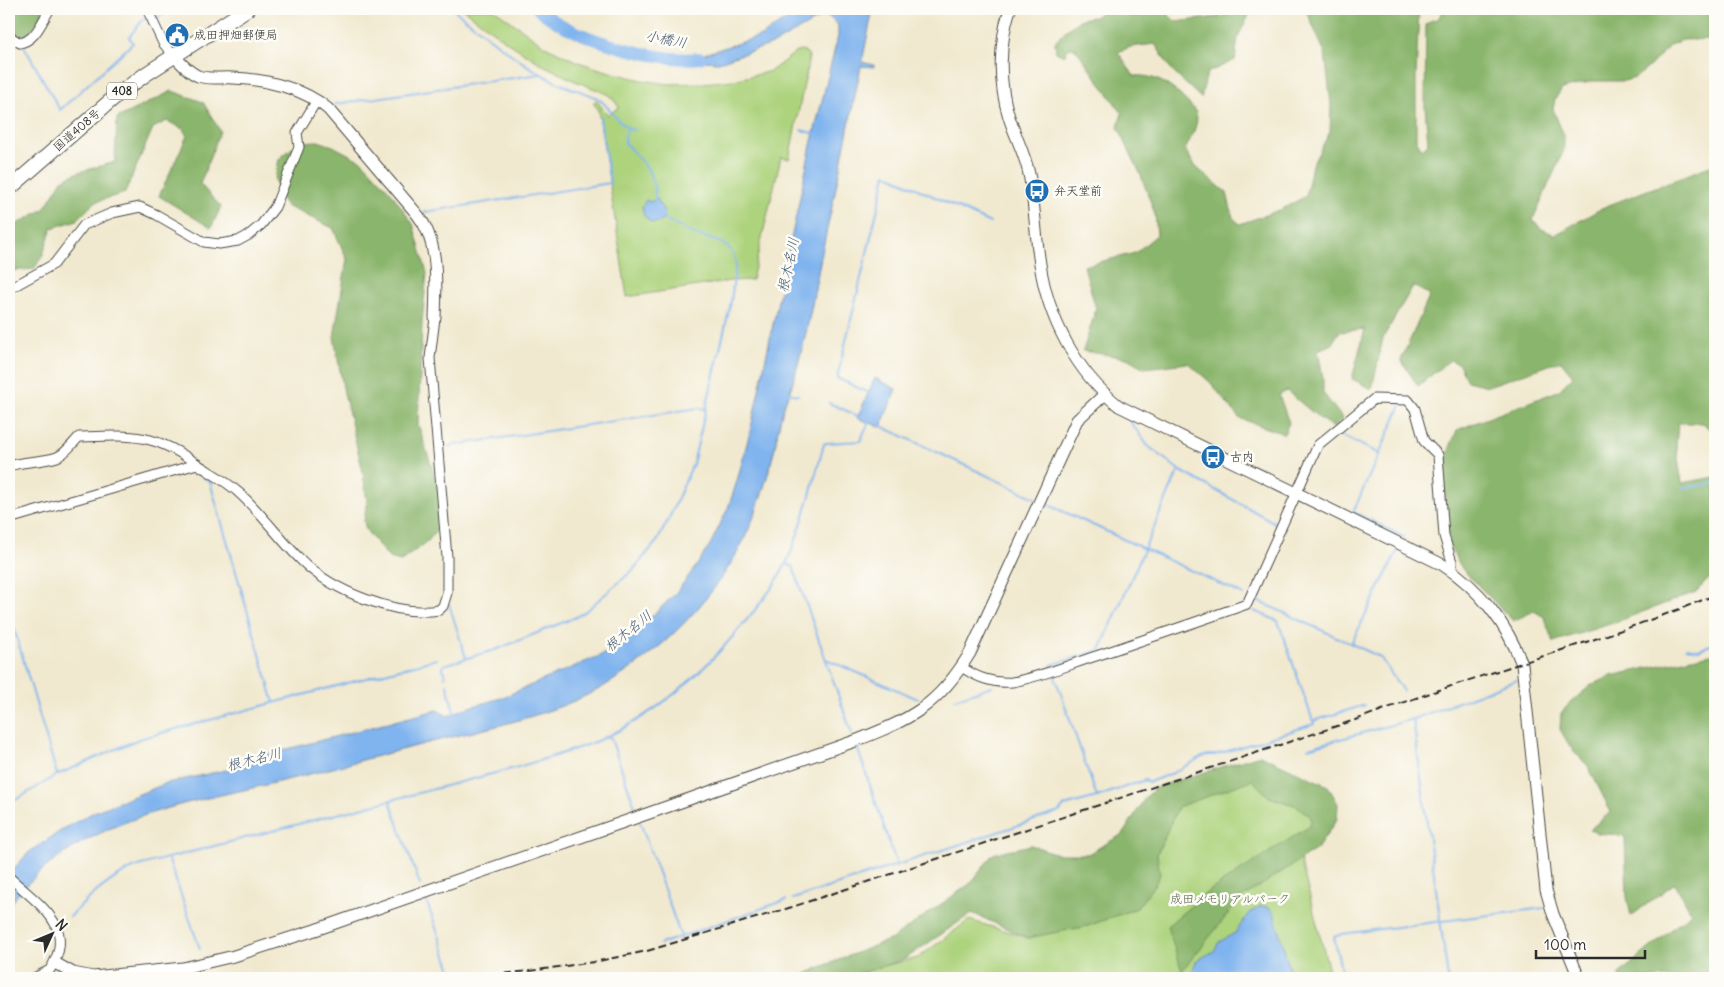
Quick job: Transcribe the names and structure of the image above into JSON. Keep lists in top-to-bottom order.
{
  "streets": {
    "highway": ["408", "国道408号"]
  },
  "water": ["小橋川", "根木名川"],
  "parks": ["成田メモリアルパーク"],
  "places": {
    "public building": ["成田押畑郵便局"],
    "bus stop": ["弁天堂前", "古内"]
  },
  "scale_bar": "100 m",
  "north": "top right"
}
